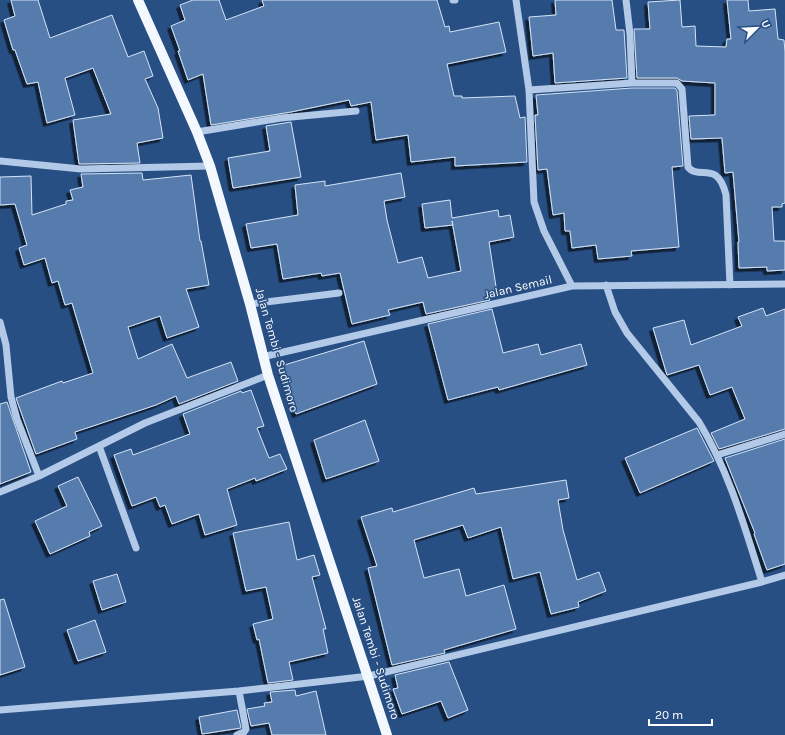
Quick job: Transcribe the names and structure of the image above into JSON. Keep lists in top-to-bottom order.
{
  "streets": {
    "main road": ["Jalan Tembi - Sudimoro"],
    "street": ["Jalan Semail"]
  },
  "crossings": [
    ["Jalan Semail", "Jalan Tembi - Sudimoro"]
  ],
  "scale_bar": "20 m",
  "north": "top right"
}
